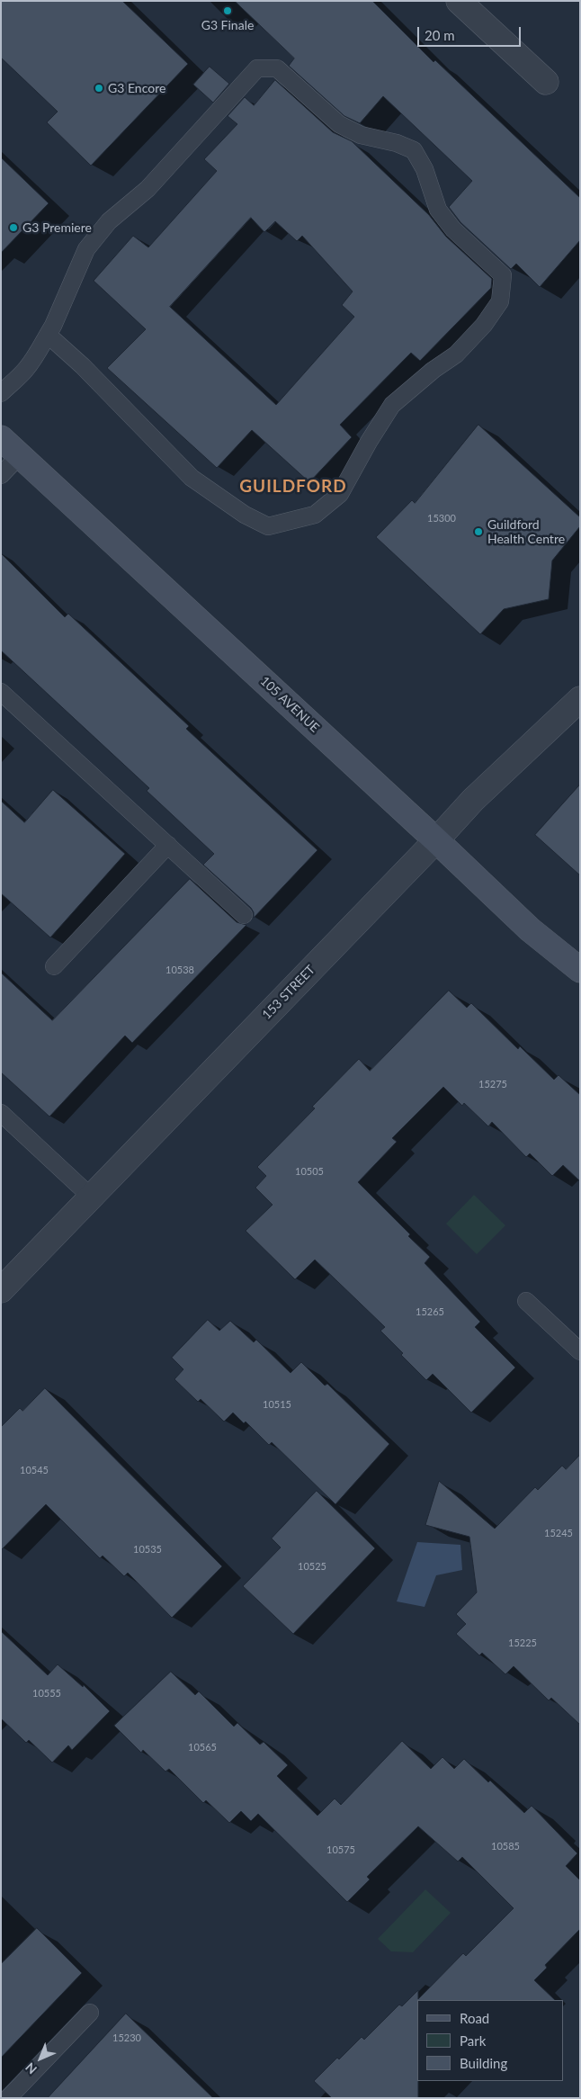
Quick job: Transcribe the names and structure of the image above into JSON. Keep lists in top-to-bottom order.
{
  "streets": {
    "street": ["105 AVENUE", "153 STREET"]
  },
  "crossings": [
    ["105 AVENUE", "153 STREET"]
  ],
  "districts": ["GUILDFORD"],
  "places": [
    "G3 Finale",
    "G3 Encore",
    "G3 Premiere",
    "Guildford Health Centre"
  ],
  "house_numbers": [
    "15300",
    "10538",
    "15275",
    "10505",
    "15265",
    "10515",
    "10545",
    "15245",
    "10535",
    "10525",
    "15225",
    "10555",
    "10565",
    "10585",
    "10575",
    "15230"
  ],
  "legend": ["Road", "Park", "Building"],
  "scale_bar": "20 m",
  "north": "bottom left"
}
